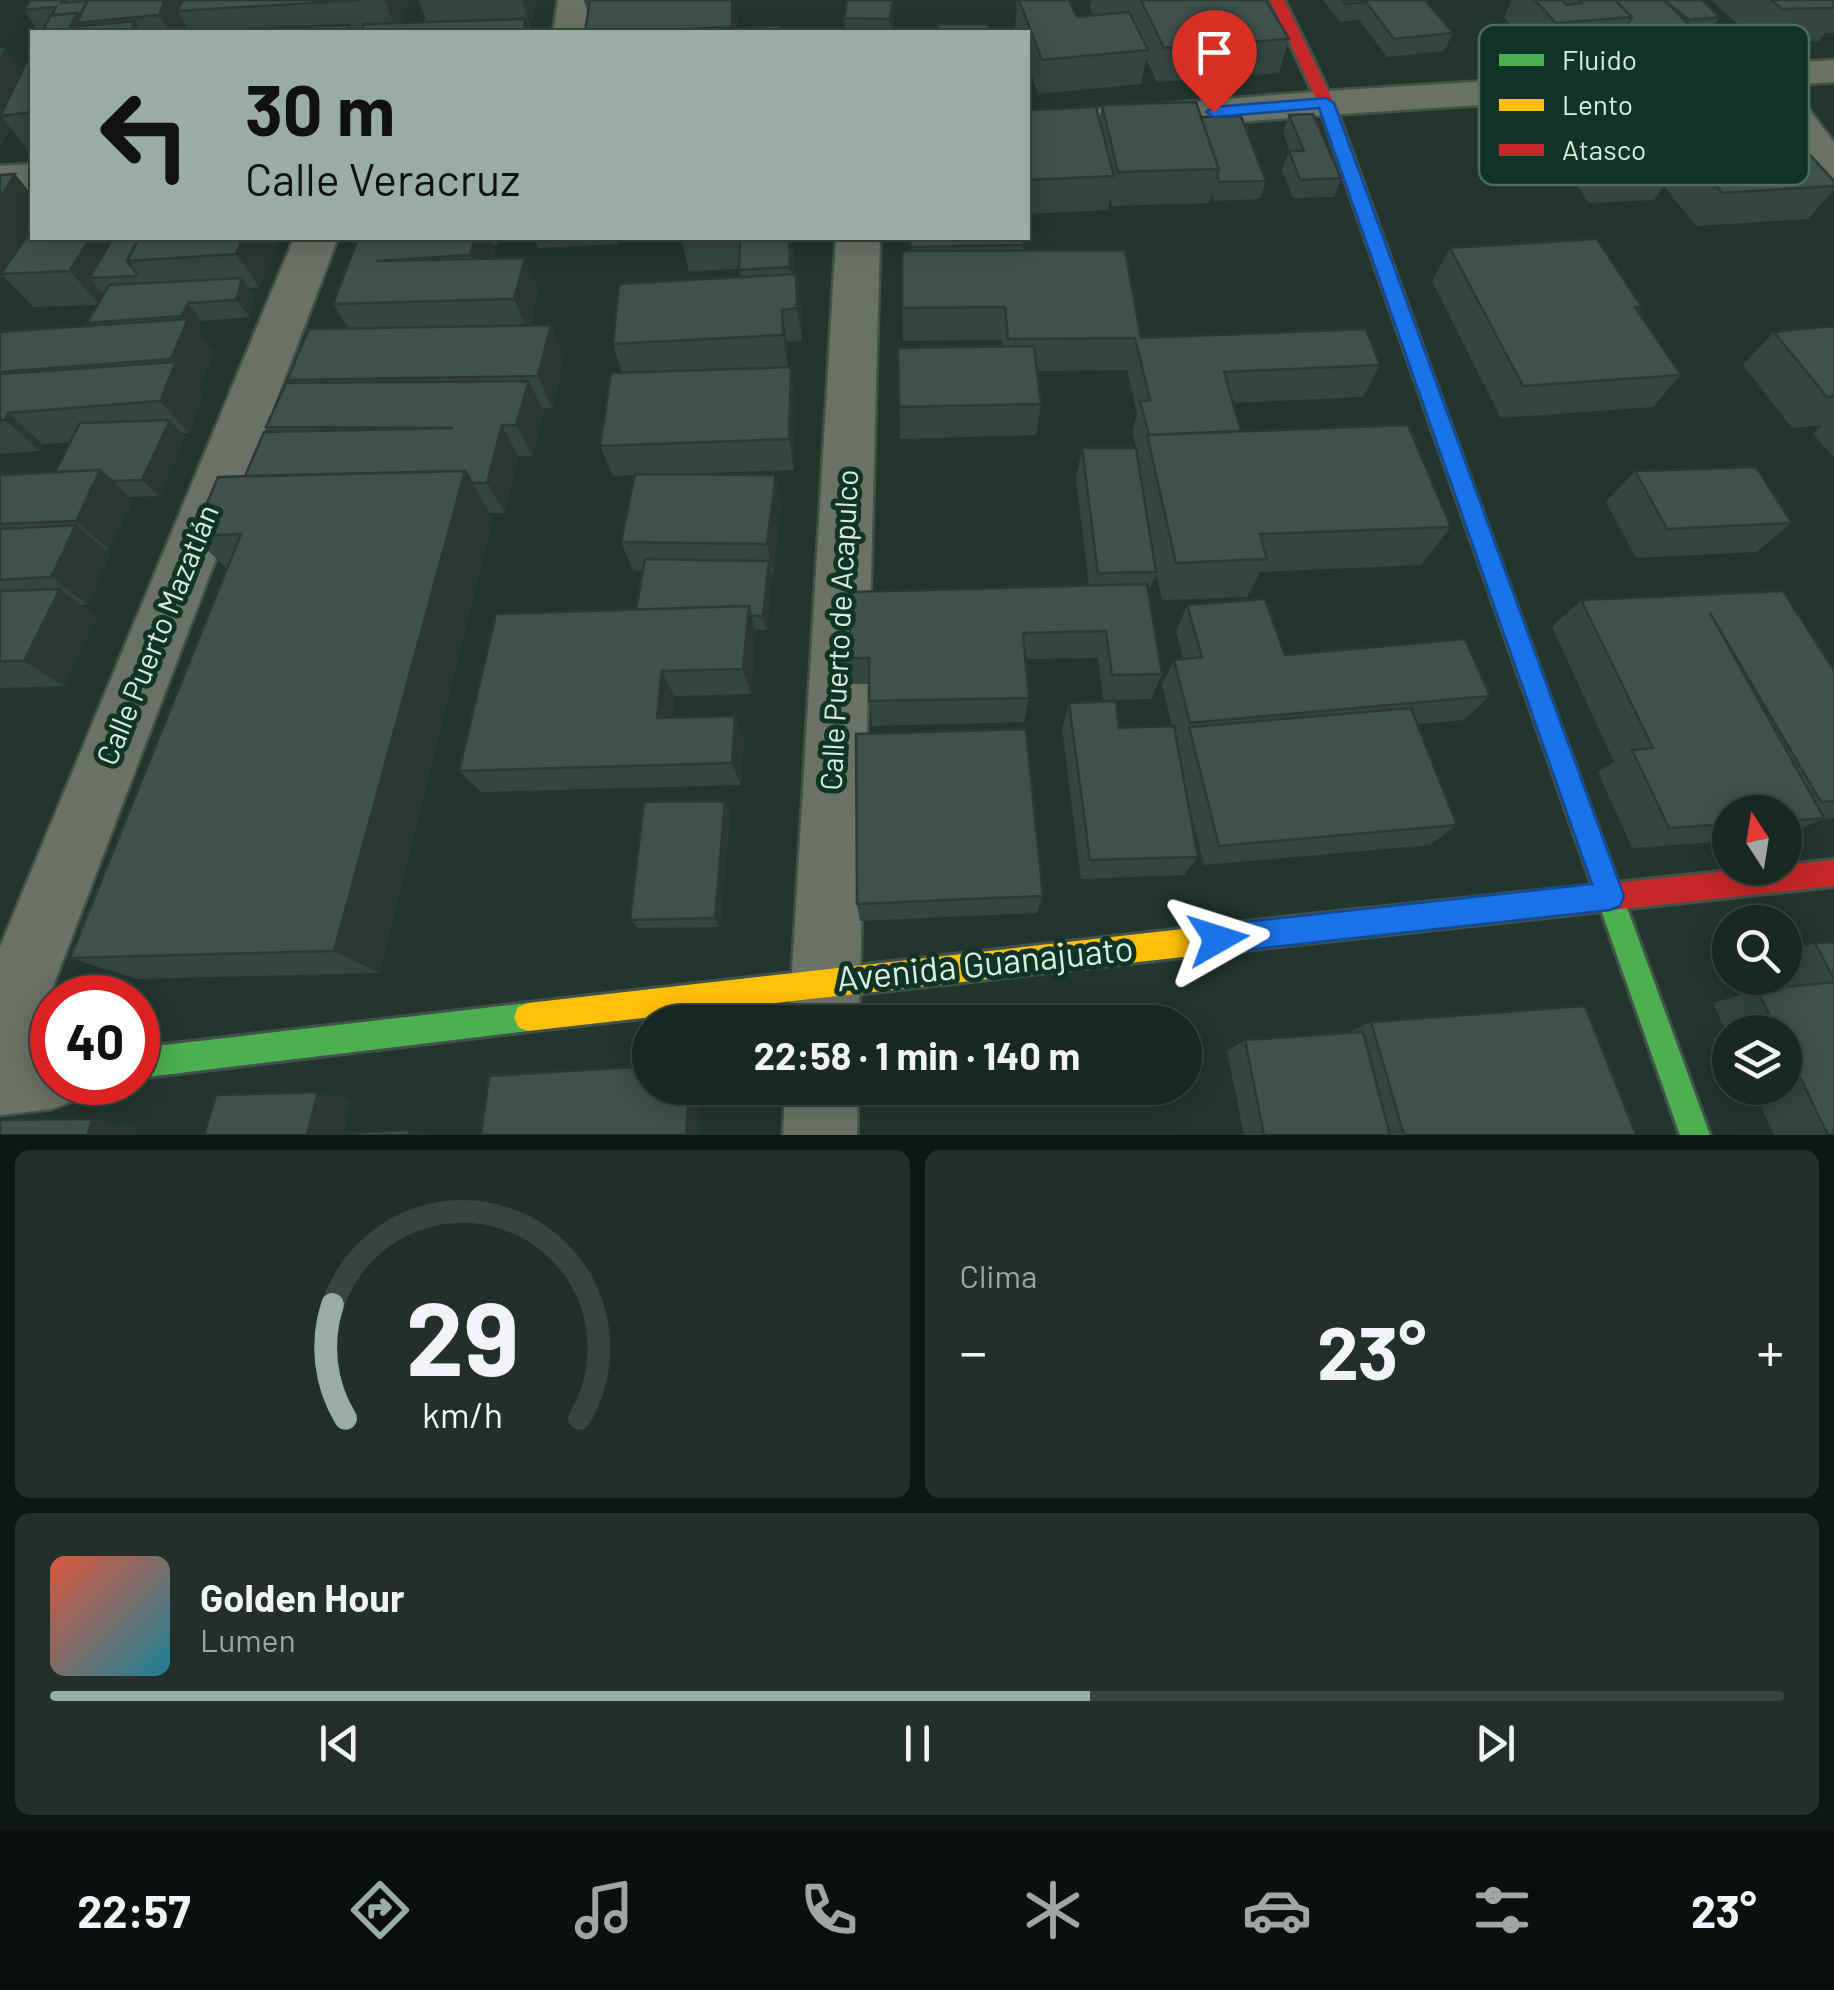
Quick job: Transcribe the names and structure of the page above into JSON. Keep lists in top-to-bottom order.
{
  "streets": {
    "street": ["Calle Puerto de Acapulco", "Calle Puerto Mazatlán", "Avenida Guanajuato"]
  },
  "crossings": [
    ["Calle Puerto de Acapulco", "Avenida Guanajuato"]
  ],
  "legend": ["Fluido", "Lento", "Atasco"],
  "north": "top",
  "page": {
    "turn": ["30 m", "Calle Veracruz"],
    "limit": "40",
    "trip": "22:58 · 1 min · 140 m",
    "tile": "Clima",
    "heat": ["−", "23°", "+"],
    "song": ["Golden Hour", "Lumen"],
    "tabs": ["22:57", "23°"],
    "gauge": ["29", "km/h"]
  }
}
